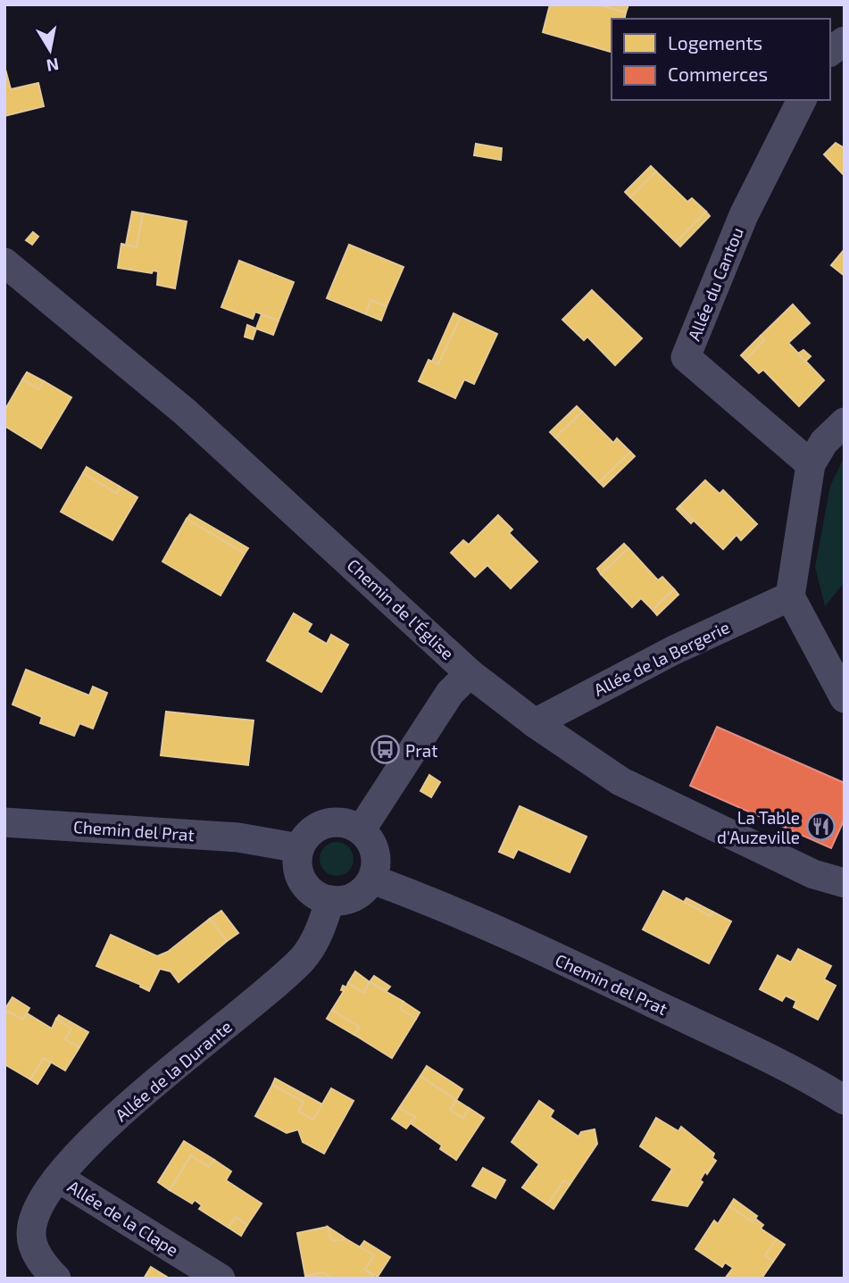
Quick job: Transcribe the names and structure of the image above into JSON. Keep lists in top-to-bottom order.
{
  "streets": {
    "street": [
      "Allée du Cantou",
      "Chemin de l'Église",
      "Allée de la Bergerie",
      "Chemin del Prat",
      "Allée de la Durante",
      "Allée de la Clape"
    ]
  },
  "crossings": [
    ["Chemin de l'Église", "Allée de la Bergerie"],
    ["Chemin del Prat", "Allée de la Durante"],
    ["Allée de la Durante", "Allée de la Clape"]
  ],
  "places": {
    "bus stop": ["Prat"],
    "restaurant": ["La Table d'Auzeville"]
  },
  "legend": ["Logements", "Commerces"],
  "north": "bottom"
}
